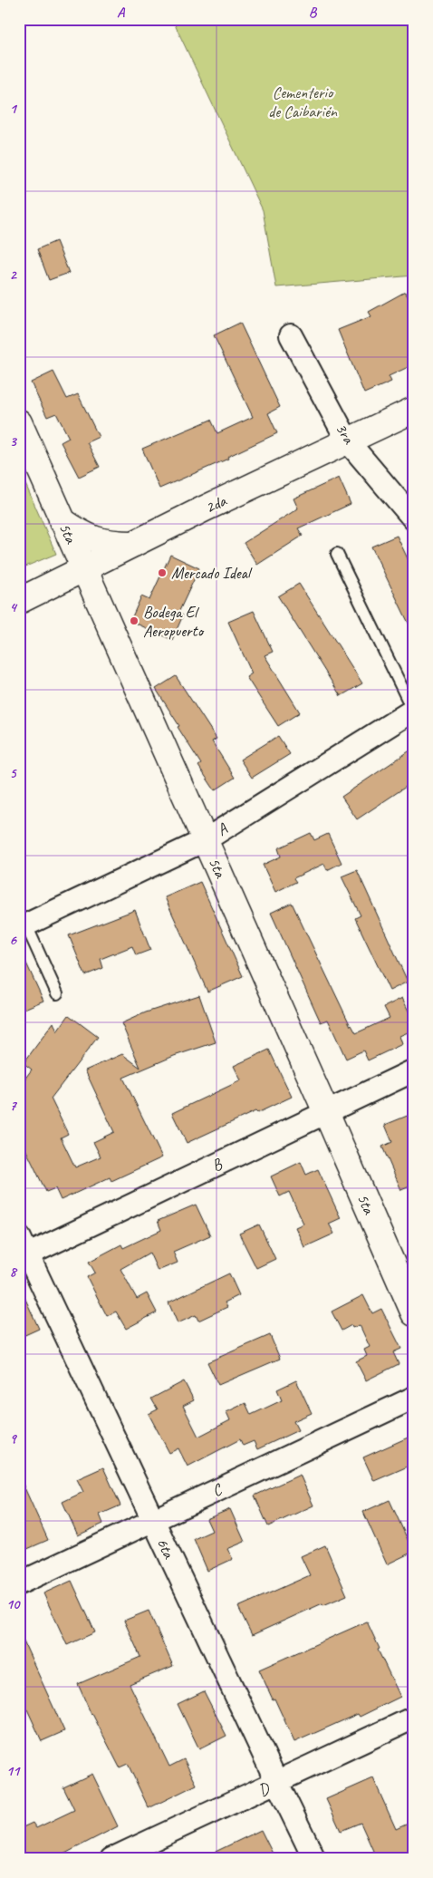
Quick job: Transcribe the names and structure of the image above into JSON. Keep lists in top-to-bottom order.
{
  "streets": {
    "street": [
      "3ra",
      "2da",
      "5ta",
      "A",
      "B",
      "C",
      "6ta",
      "D"
    ]
  },
  "crossings": [
    ["3ra", "2da"],
    ["2da", "5ta"],
    ["5ta", "A"],
    ["5ta", "B"],
    ["B", "6ta"],
    ["C", "6ta"],
    ["6ta", "D"]
  ],
  "parks": ["Cementerio de Caibarién"],
  "places": ["Mercado Ideal", "Bodega El Aeropuerto"],
  "grid": {
    "columns": ["A", "B"],
    "rows": [
      "1",
      "2",
      "3",
      "4",
      "5",
      "6",
      "7",
      "8",
      "9",
      "10",
      "11"
    ]
  }
}
